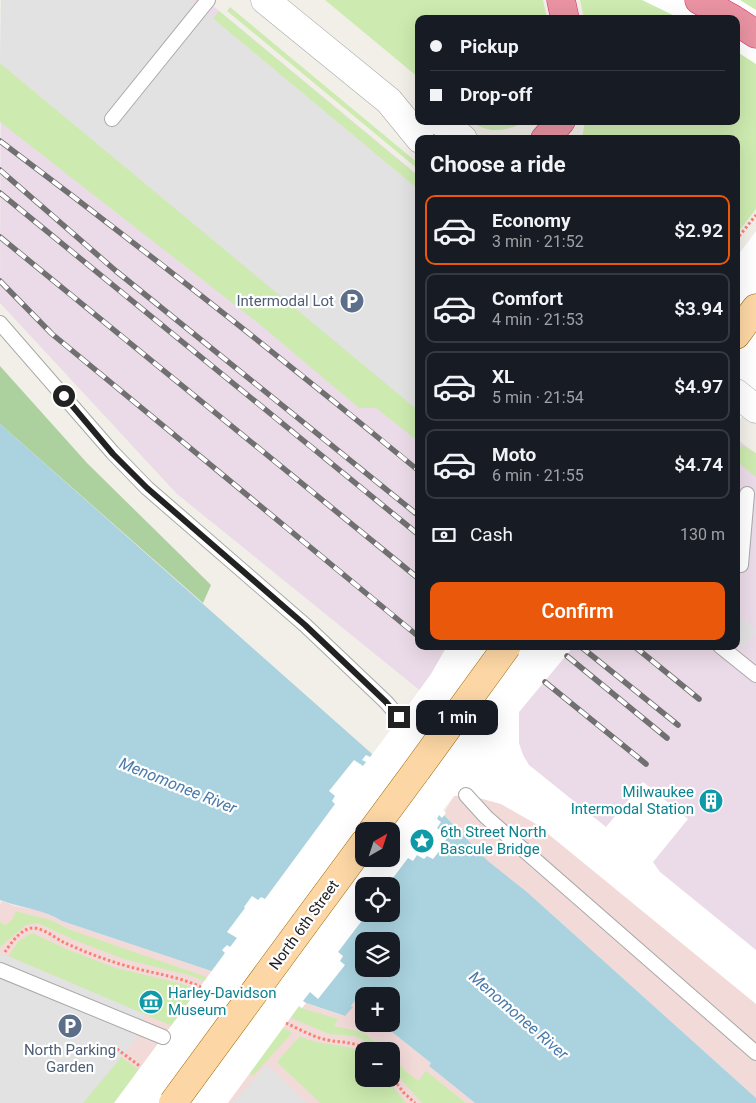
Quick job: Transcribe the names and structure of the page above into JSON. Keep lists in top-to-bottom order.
{
  "streets": {
    "main road": ["North 6th Street"]
  },
  "water": ["Menomonee River"],
  "places": {
    "parking": ["Intermodal Lot", "North Parking Garden"],
    "building": ["Milwaukee Intermodal Station"],
    "place": ["6th Street North Bascule Bridge"],
    "museum": ["Harley-Davidson Museum"]
  },
  "north": "top right",
  "page": {
    "banner": ["Pickup", "Drop-off"],
    "heading": "Choose a ride",
    "list": [
      {
        "name": "Economy",
        "note": "3 min · 21:52",
        "value": "$2.92"
      },
      {
        "name": "Comfort",
        "note": "4 min · 21:53",
        "value": "$3.94"
      },
      {
        "name": "XL",
        "note": "5 min · 21:54",
        "value": "$4.97"
      },
      {
        "name": "Moto",
        "note": "6 min · 21:55",
        "value": "$4.74"
      }
    ],
    "pay": ["Cash", "130 m"],
    "buttons": "Confirm",
    "bubble": "1 min",
    "map_buttons": ["+", "−"]
  }
}
